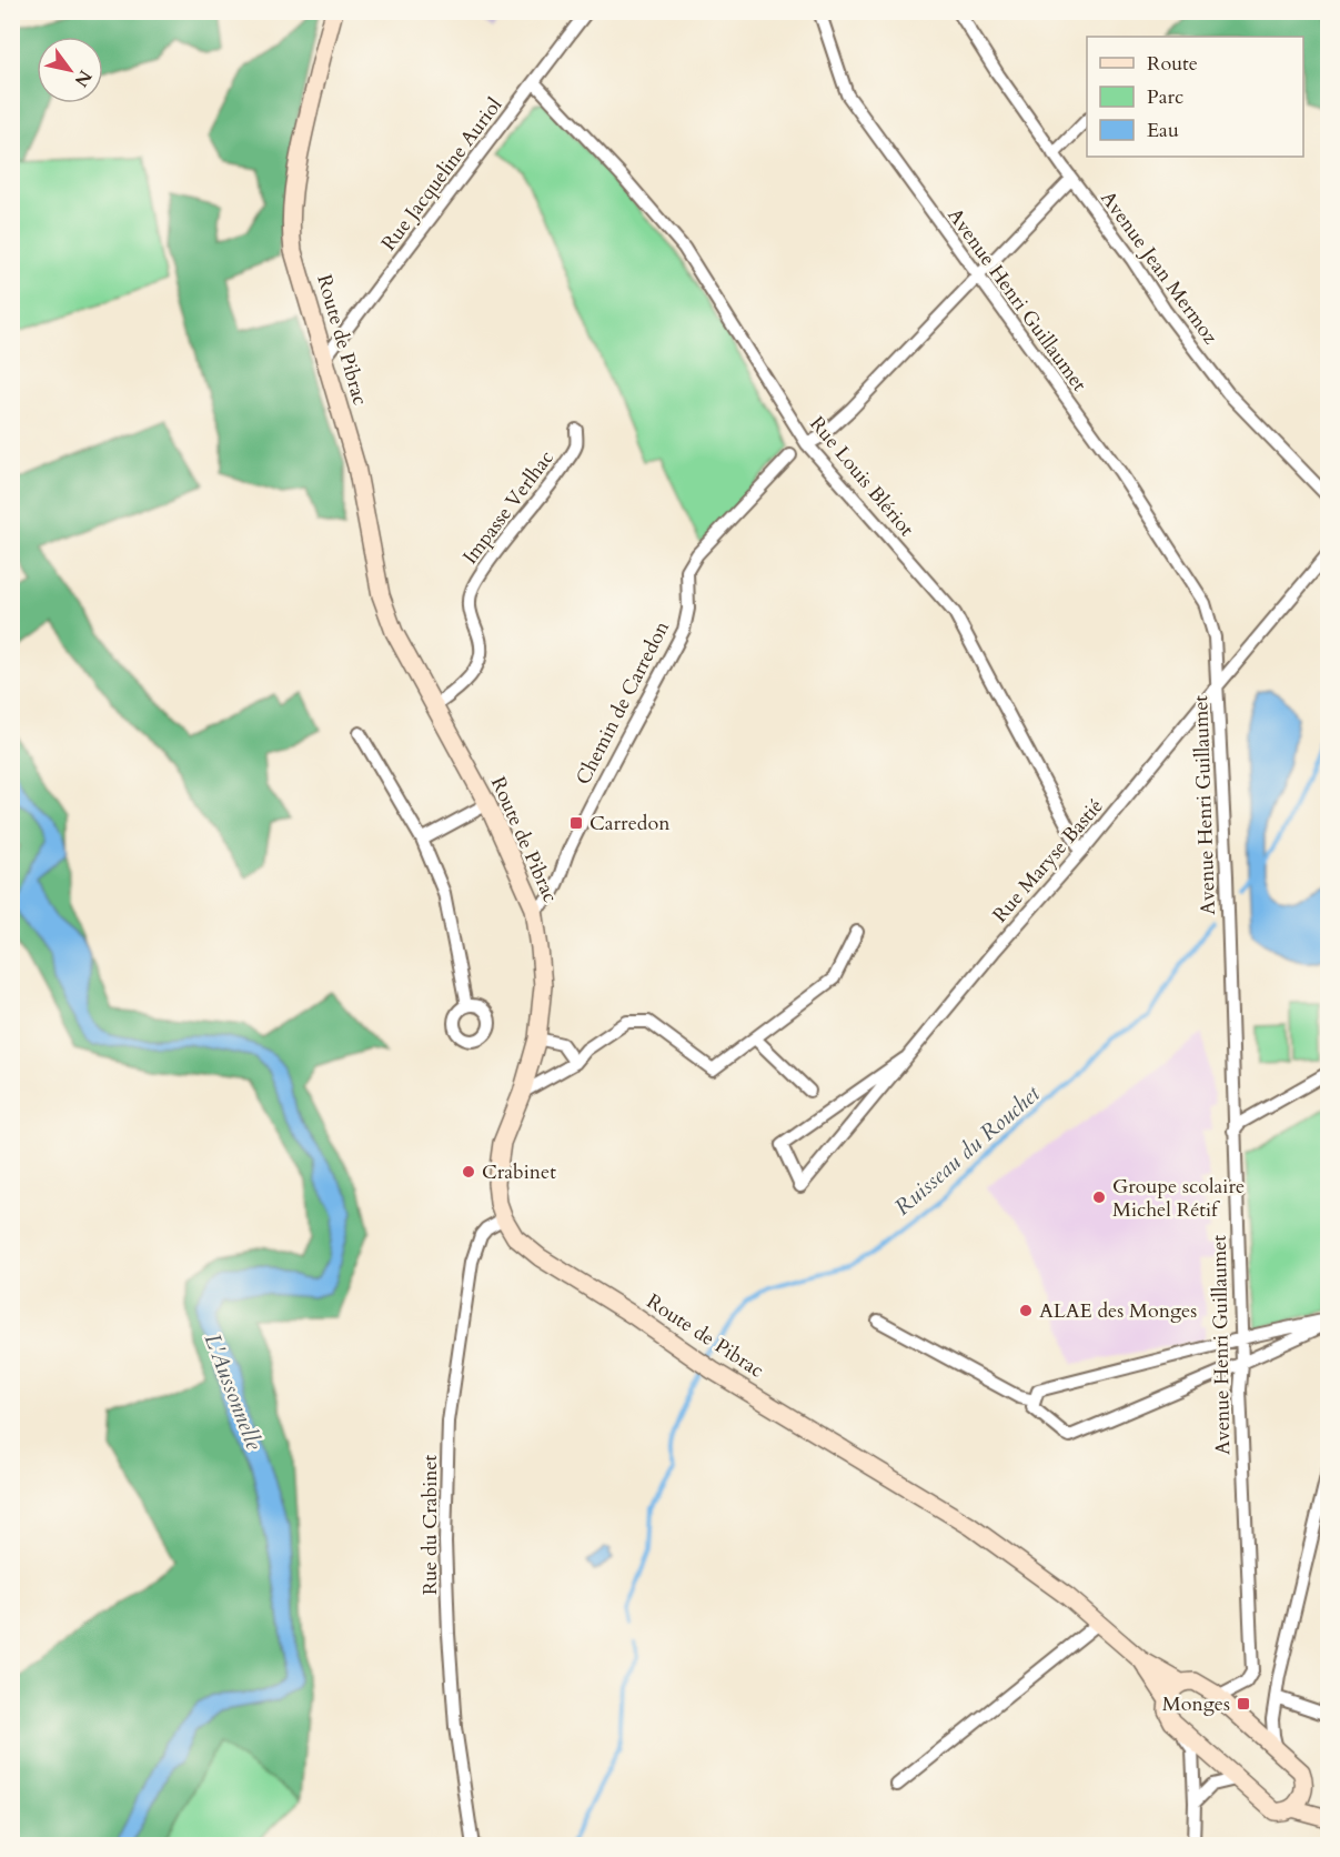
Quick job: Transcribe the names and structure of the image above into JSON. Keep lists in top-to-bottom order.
{
  "streets": {
    "main road": ["Route de Pibrac"],
    "street": [
      "Rue Jacqueline Auriol",
      "Avenue Jean Mermoz",
      "Avenue Henri Guillaumet",
      "Rue Louis Blériot",
      "Impasse Verlhac",
      "Chemin de Carredon",
      "Rue Maryse Bastié",
      "Rue du Crabinet"
    ]
  },
  "crossings": [
    ["Rue Jacqueline Auriol", "Route de Pibrac"],
    ["Rue Jacqueline Auriol", "Rue Louis Blériot"],
    ["Avenue Henri Guillaumet", "Route de Pibrac"],
    ["Avenue Henri Guillaumet", "Rue Maryse Bastié"],
    ["Route de Pibrac", "Impasse Verlhac"],
    ["Route de Pibrac", "Chemin de Carredon"],
    ["Route de Pibrac", "Rue du Crabinet"],
    ["Rue Louis Blériot", "Rue Maryse Bastié"]
  ],
  "water": ["Ruisseau du Rouchet", "L'Aussonnelle"],
  "places": {
    "transit": ["Carredon", "Monges"],
    "other": ["Crabinet", "Groupe scolaire Michel Rétif", "ALAE des Monges"]
  },
  "legend": ["Route", "Parc", "Eau"],
  "north": "bottom right"
}
